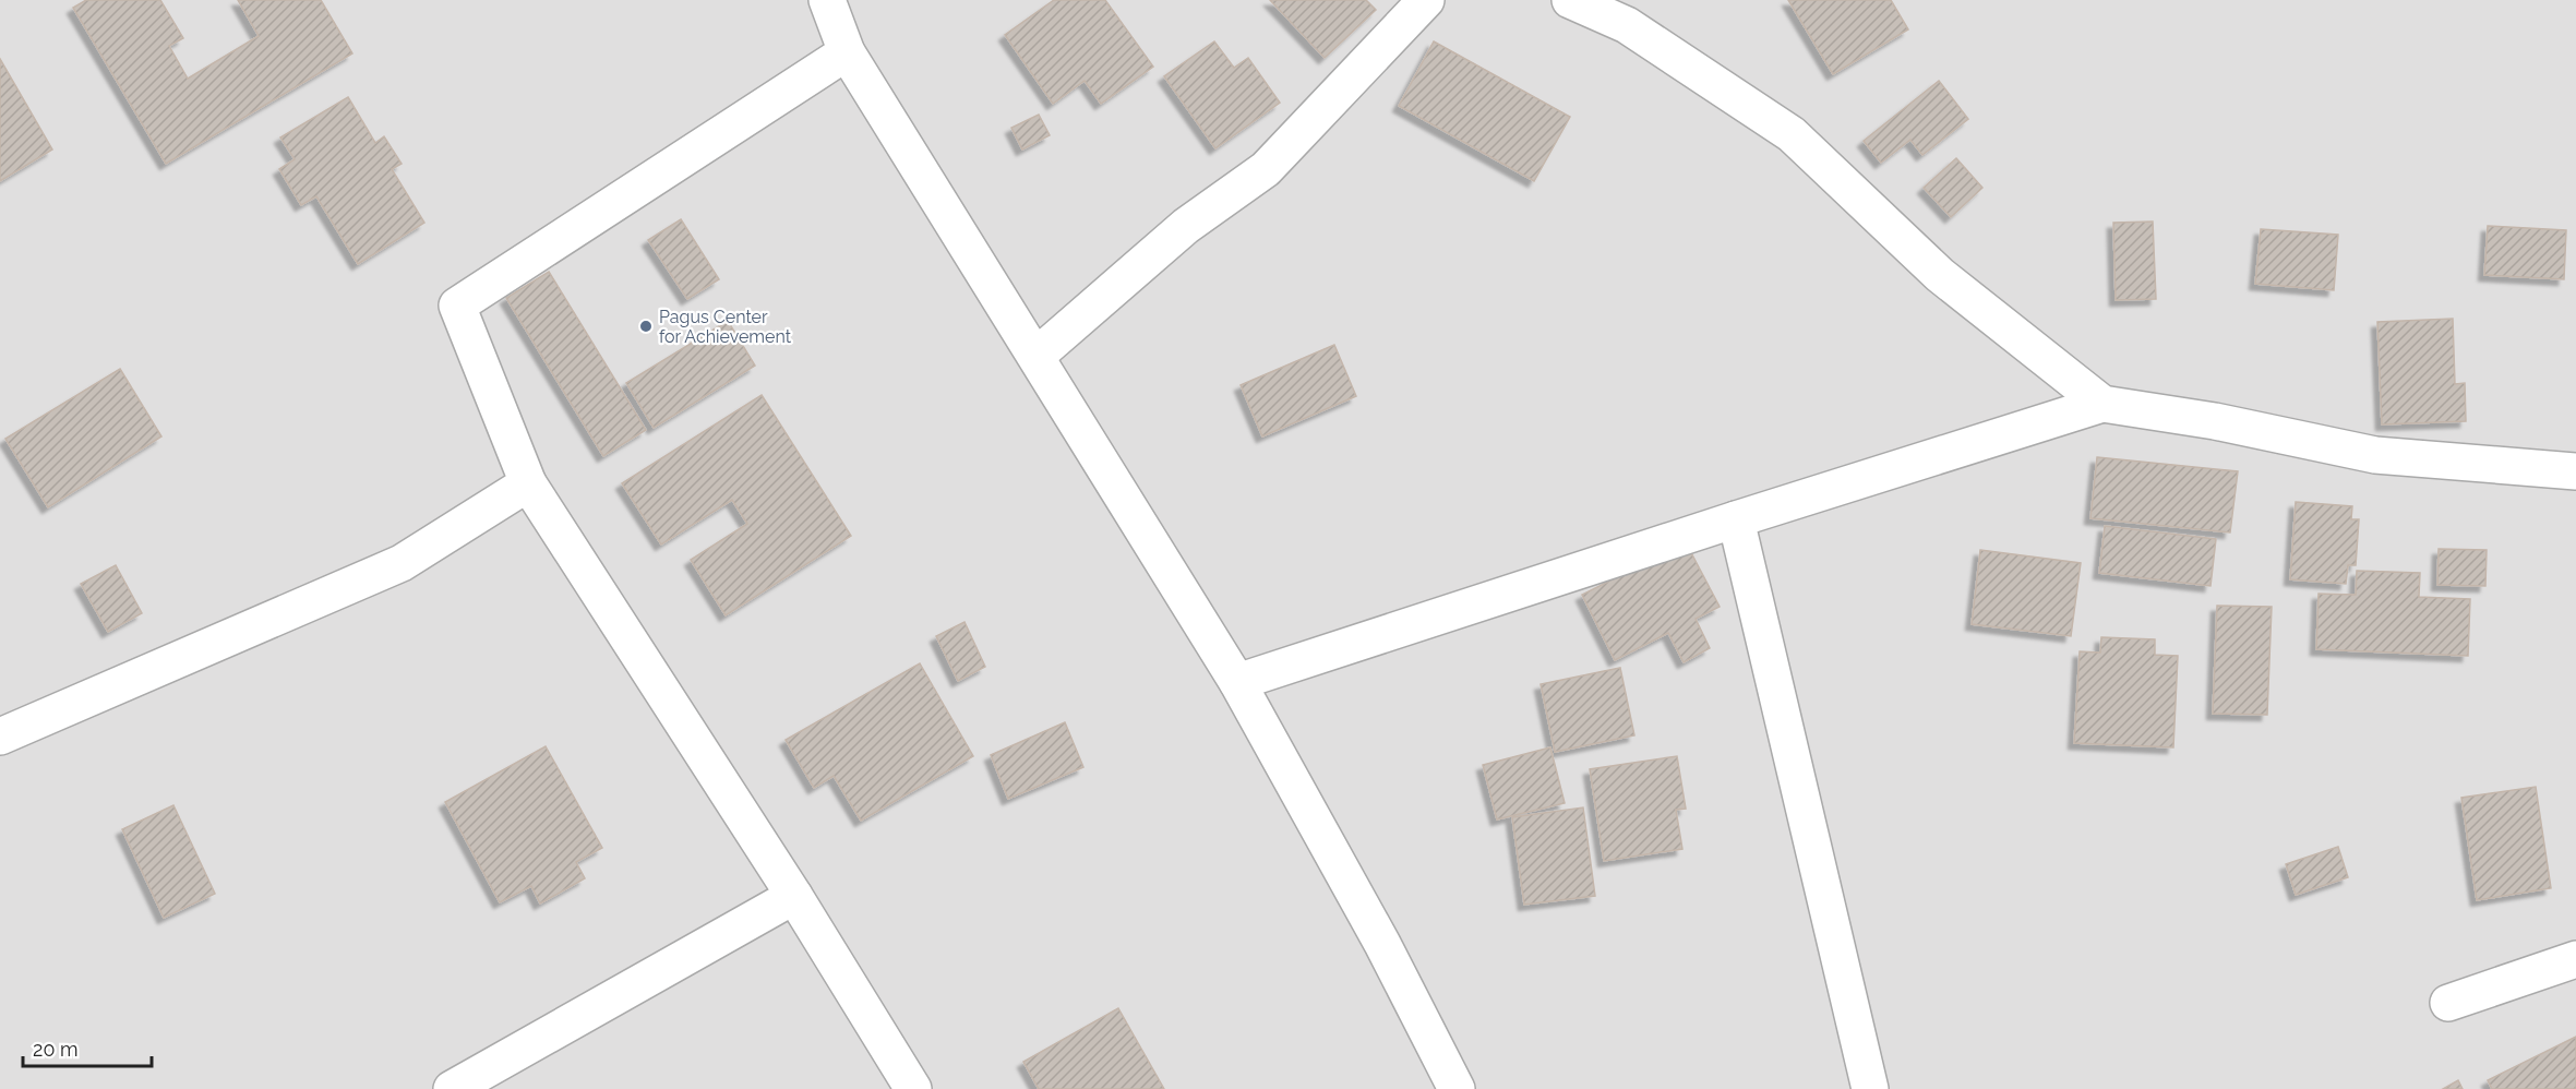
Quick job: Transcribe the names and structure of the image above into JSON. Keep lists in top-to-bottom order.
{
  "places": ["Pagus Center for Achievement"],
  "scale_bar": "20 m"
}
